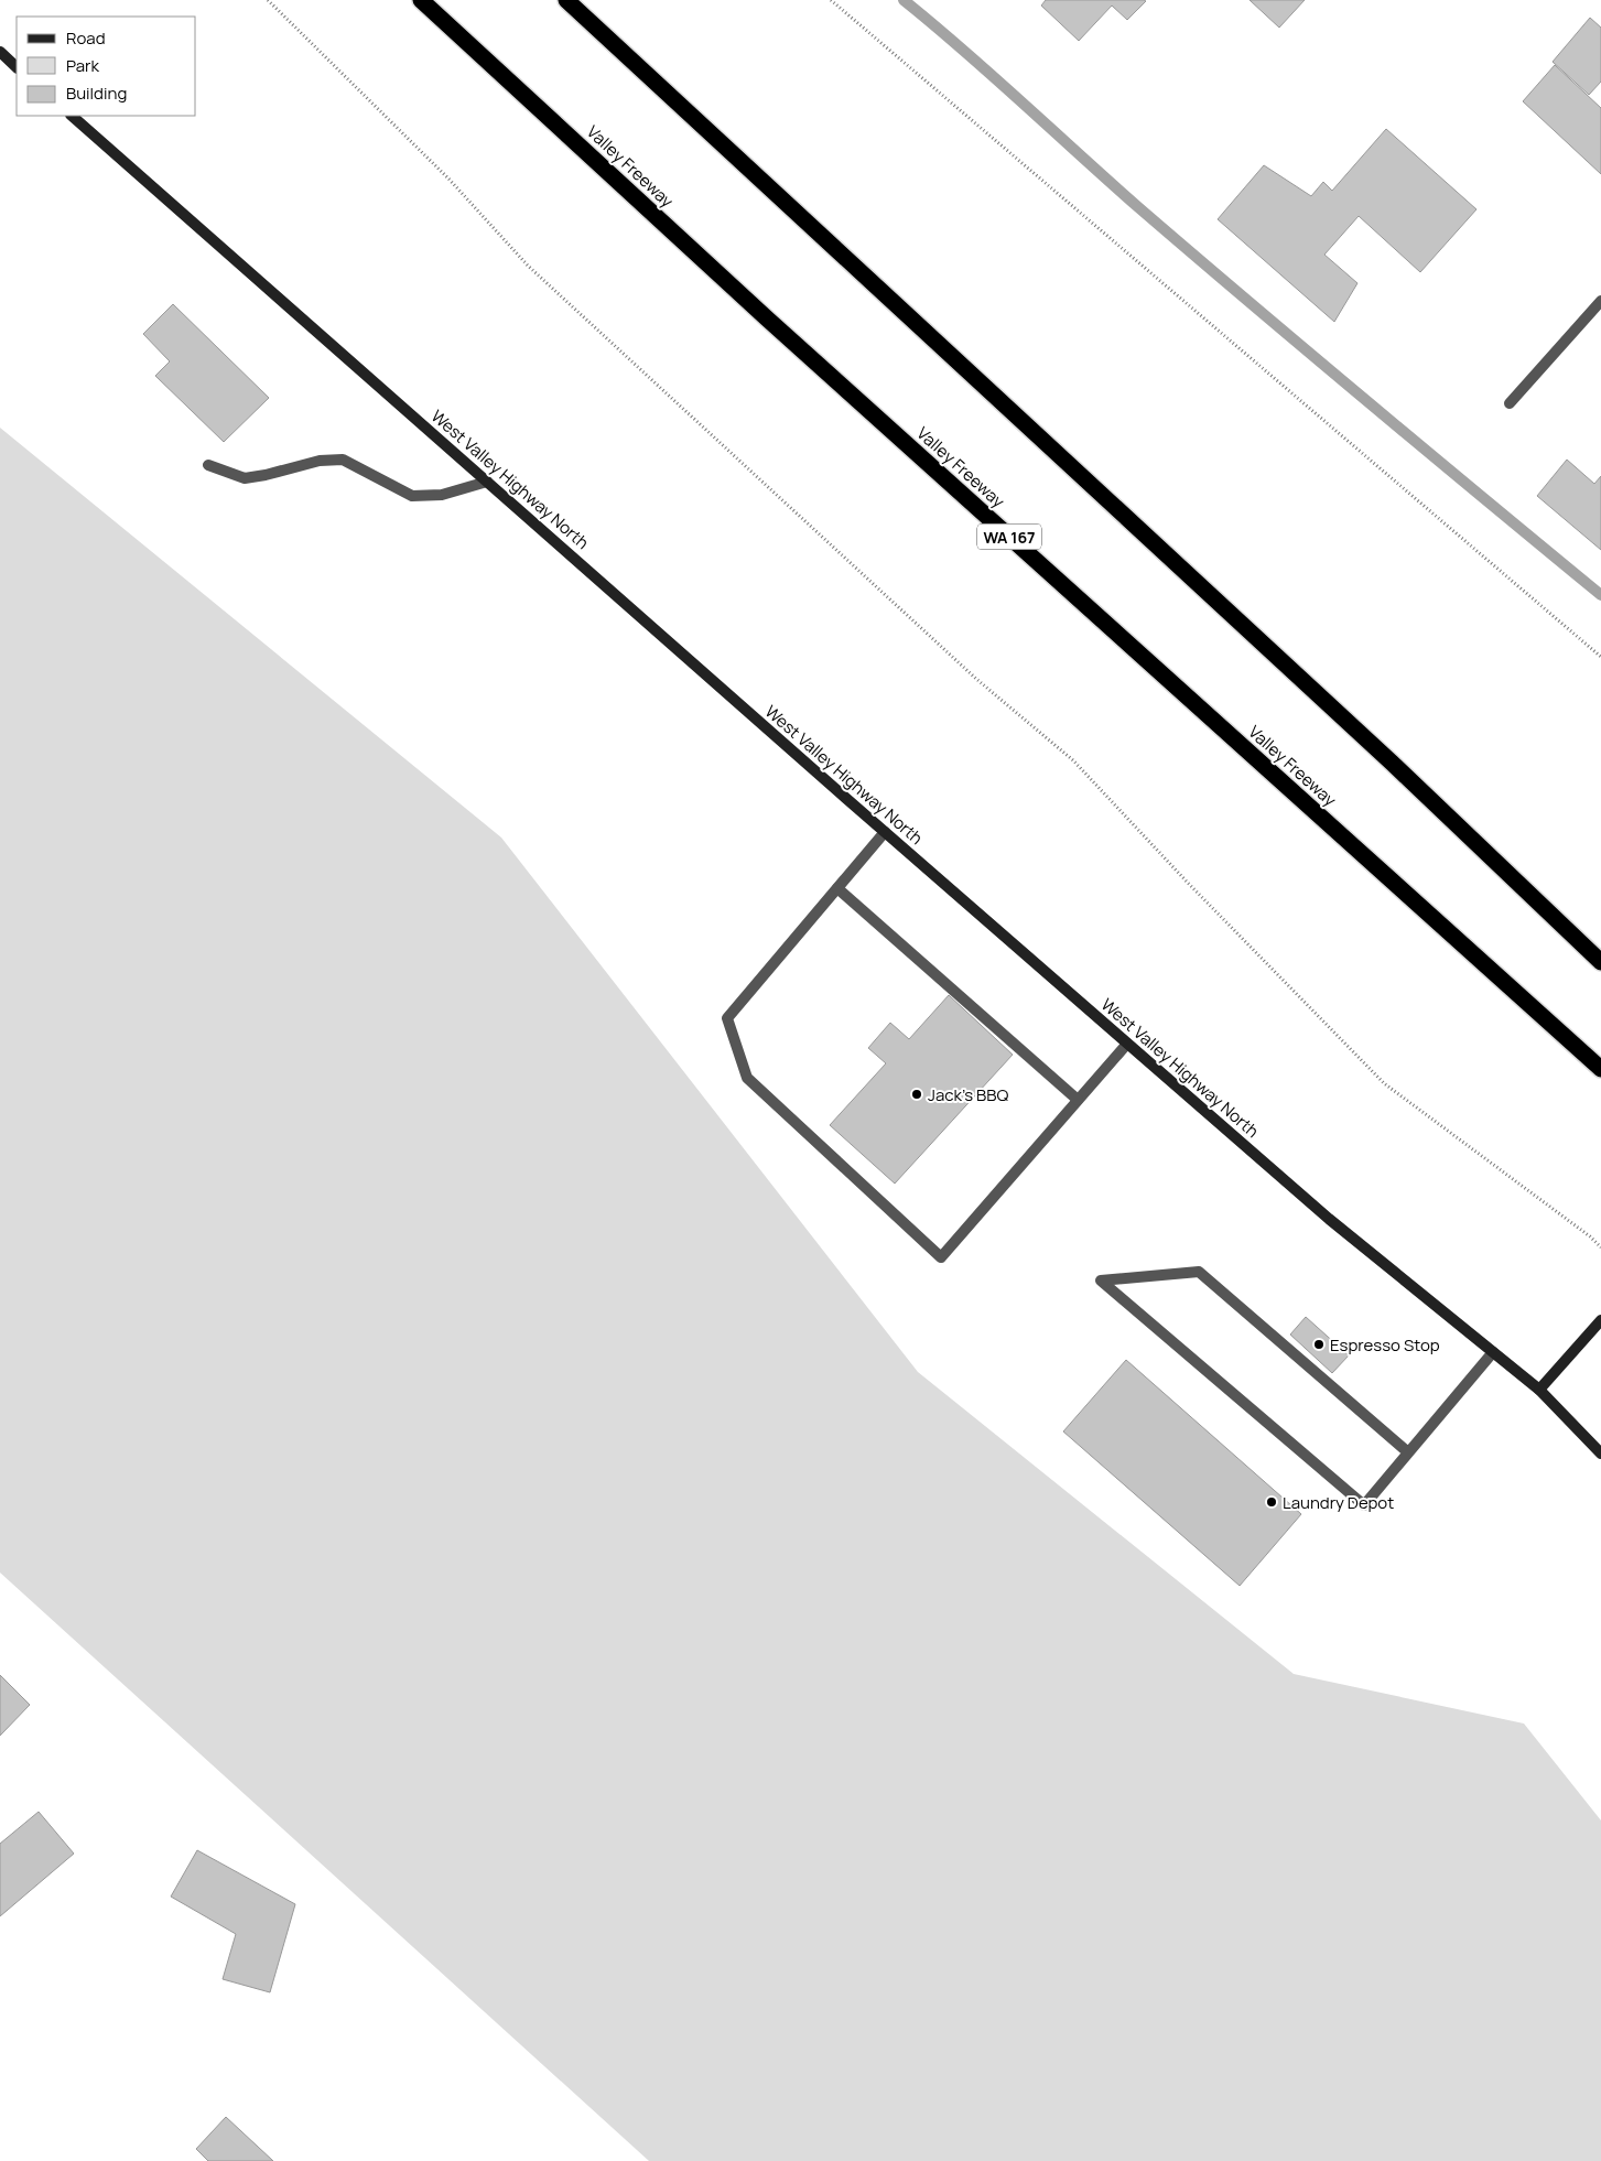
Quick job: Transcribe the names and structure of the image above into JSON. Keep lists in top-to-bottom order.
{
  "streets": {
    "highway": ["Valley Freeway", "WA 167"],
    "main road": ["West Valley Highway North"]
  },
  "places": ["Jack's BBQ", "Espresso Stop", "Laundry Depot"],
  "legend": ["Road", "Park", "Building"]
}
